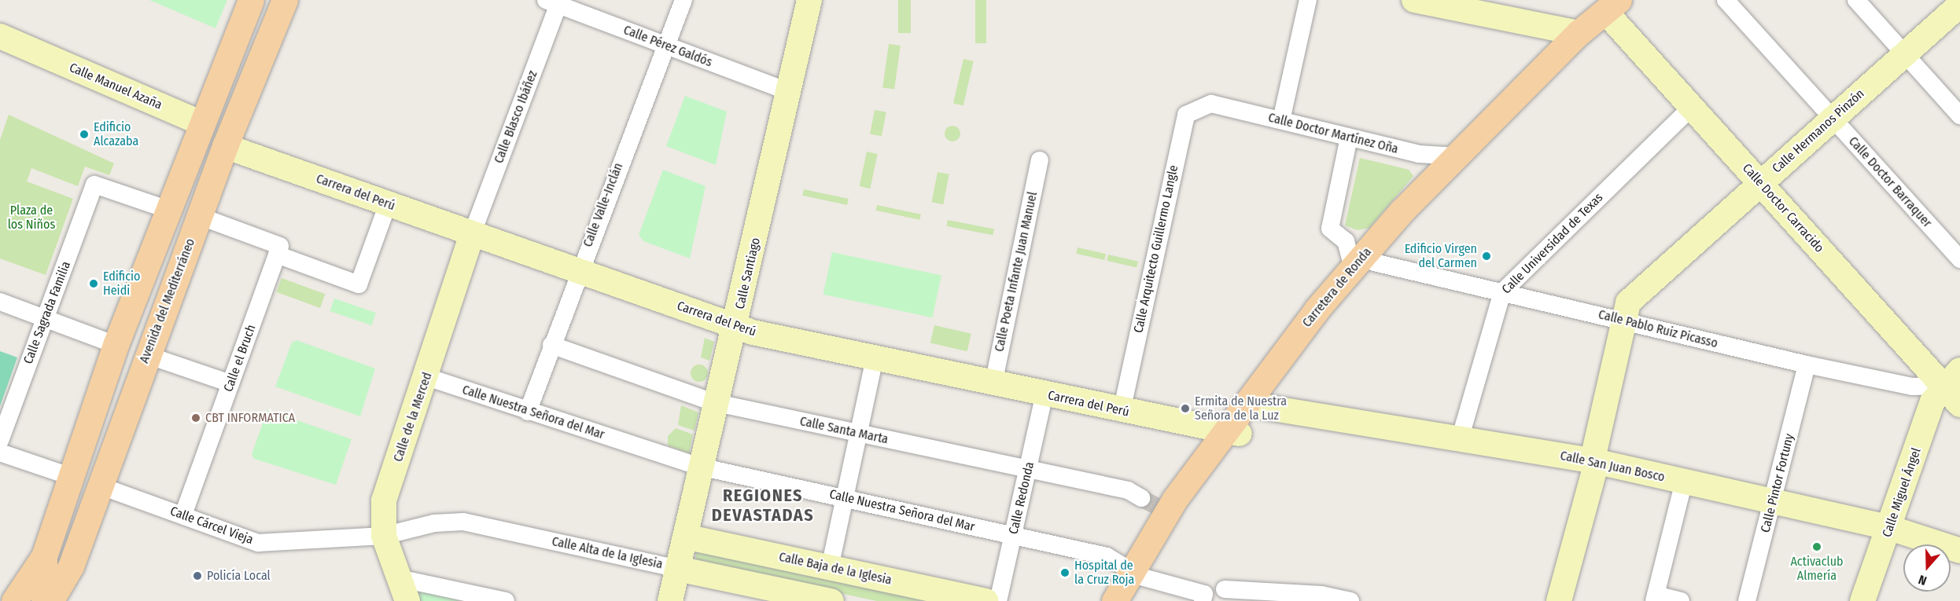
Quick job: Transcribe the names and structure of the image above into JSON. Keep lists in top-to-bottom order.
{
  "streets": {
    "main road": ["Carretera de Ronda", "Avenida del Mediterráneo"],
    "street": [
      "Calle Pérez Galdós",
      "Calle Manuel Azaña",
      "Calle Blasco Ibáñez",
      "Calle Hermanos Pinzón",
      "Calle Doctor Martínez Oña",
      "Calle Doctor Barraquer",
      "Carrera del Perú",
      "Calle Valle-Inclán",
      "Calle Doctor Carracido",
      "Calle Universidad de Texas",
      "Calle Arquitecto Guillermo Langle",
      "Calle Poeta Infante Juan Manuel",
      "Calle Santiago",
      "Calle Sagrada Familia",
      "Calle Pablo Ruiz Picasso",
      "Calle el Bruch",
      "Calle Nuestra Señora del Mar",
      "Calle de la Merced",
      "Calle Santa Marta",
      "Calle San Juan Bosco",
      "Calle Pintor Fortuny",
      "Calle Miguel Ángel",
      "Calle Redonda",
      "Calle Cárcel Vieja",
      "Calle Alta de la Iglesia",
      "Calle Baja de la Iglesia"
    ]
  },
  "crossings": [
    ["Calle Pérez Galdós", "Calle Blasco Ibáñez"],
    ["Calle Pérez Galdós", "Calle Valle-Inclán"],
    ["Calle Pérez Galdós", "Calle Santiago"],
    ["Calle Manuel Azaña", "Carrera del Perú"],
    ["Calle Manuel Azaña", "Avenida del Mediterráneo"],
    ["Calle Blasco Ibáñez", "Carrera del Perú"],
    ["Calle Blasco Ibáñez", "Calle de la Merced"],
    ["Calle Hermanos Pinzón", "Calle Doctor Barraquer"],
    ["Calle Hermanos Pinzón", "Calle Doctor Carracido"],
    ["Calle Hermanos Pinzón", "Calle Pablo Ruiz Picasso"],
    ["Calle Hermanos Pinzón", "Calle San Juan Bosco"],
    ["Calle Doctor Martínez Oña", "Calle Arquitecto Guillermo Langle"],
    ["Calle Doctor Martínez Oña", "Carretera de Ronda"],
    ["Carrera del Perú", "Calle Valle-Inclán"],
    ["Carrera del Perú", "Calle Arquitecto Guillermo Langle"],
    ["Carrera del Perú", "Calle Poeta Infante Juan Manuel"],
    ["Carrera del Perú", "Calle Santiago"],
    ["Carrera del Perú", "Carretera de Ronda"],
    ["Carrera del Perú", "Avenida del Mediterráneo"],
    ["Carrera del Perú", "Calle de la Merced"],
    ["Carrera del Perú", "Calle Redonda"],
    ["Calle Valle-Inclán", "Calle Nuestra Señora del Mar"],
    ["Calle Valle-Inclán", "Calle Santa Marta"],
    ["Calle Doctor Carracido", "Calle Universidad de Texas"],
    ["Calle Doctor Carracido", "Carretera de Ronda"],
    ["Calle Doctor Carracido", "Calle Pablo Ruiz Picasso"],
    ["Calle Doctor Carracido", "Calle Miguel Ángel"],
    ["Calle Universidad de Texas", "Calle Pablo Ruiz Picasso"],
    ["Calle Universidad de Texas", "Calle San Juan Bosco"],
    ["Calle Santiago", "Calle Nuestra Señora del Mar"],
    ["Calle Santiago", "Calle Santa Marta"],
    ["Calle Santiago", "Calle Alta de la Iglesia"],
    ["Calle Santiago", "Calle Baja de la Iglesia"],
    ["Carretera de Ronda", "Calle Pablo Ruiz Picasso"],
    ["Carretera de Ronda", "Calle Nuestra Señora del Mar"],
    ["Carretera de Ronda", "Calle San Juan Bosco"],
    ["Avenida del Mediterráneo", "Calle Cárcel Vieja"],
    ["Calle Pablo Ruiz Picasso", "Calle Pintor Fortuny"],
    ["Calle Pablo Ruiz Picasso", "Calle Miguel Ángel"],
    ["Calle el Bruch", "Calle Cárcel Vieja"],
    ["Calle Nuestra Señora del Mar", "Calle de la Merced"],
    ["Calle Nuestra Señora del Mar", "Calle Redonda"],
    ["Calle de la Merced", "Calle Cárcel Vieja"],
    ["Calle de la Merced", "Calle Alta de la Iglesia"],
    ["Calle Santa Marta", "Calle Redonda"],
    ["Calle San Juan Bosco", "Calle Pintor Fortuny"],
    ["Calle San Juan Bosco", "Calle Miguel Ángel"],
    ["Calle Cárcel Vieja", "Calle Alta de la Iglesia"]
  ],
  "districts": ["REGIONES DEVASTADAS"],
  "parks": ["Plaza de los Niños"],
  "places": [
    "Edificio Alcazaba",
    "Edificio Virgen del Carmen",
    "Edificio Heidi",
    "Ermita de Nuestra Señora de la Luz",
    "CBT INFORMATICA",
    "Activaclub Almería",
    "Hospital de la Cruz Roja",
    "Policía Local"
  ],
  "north": "bottom"
}
